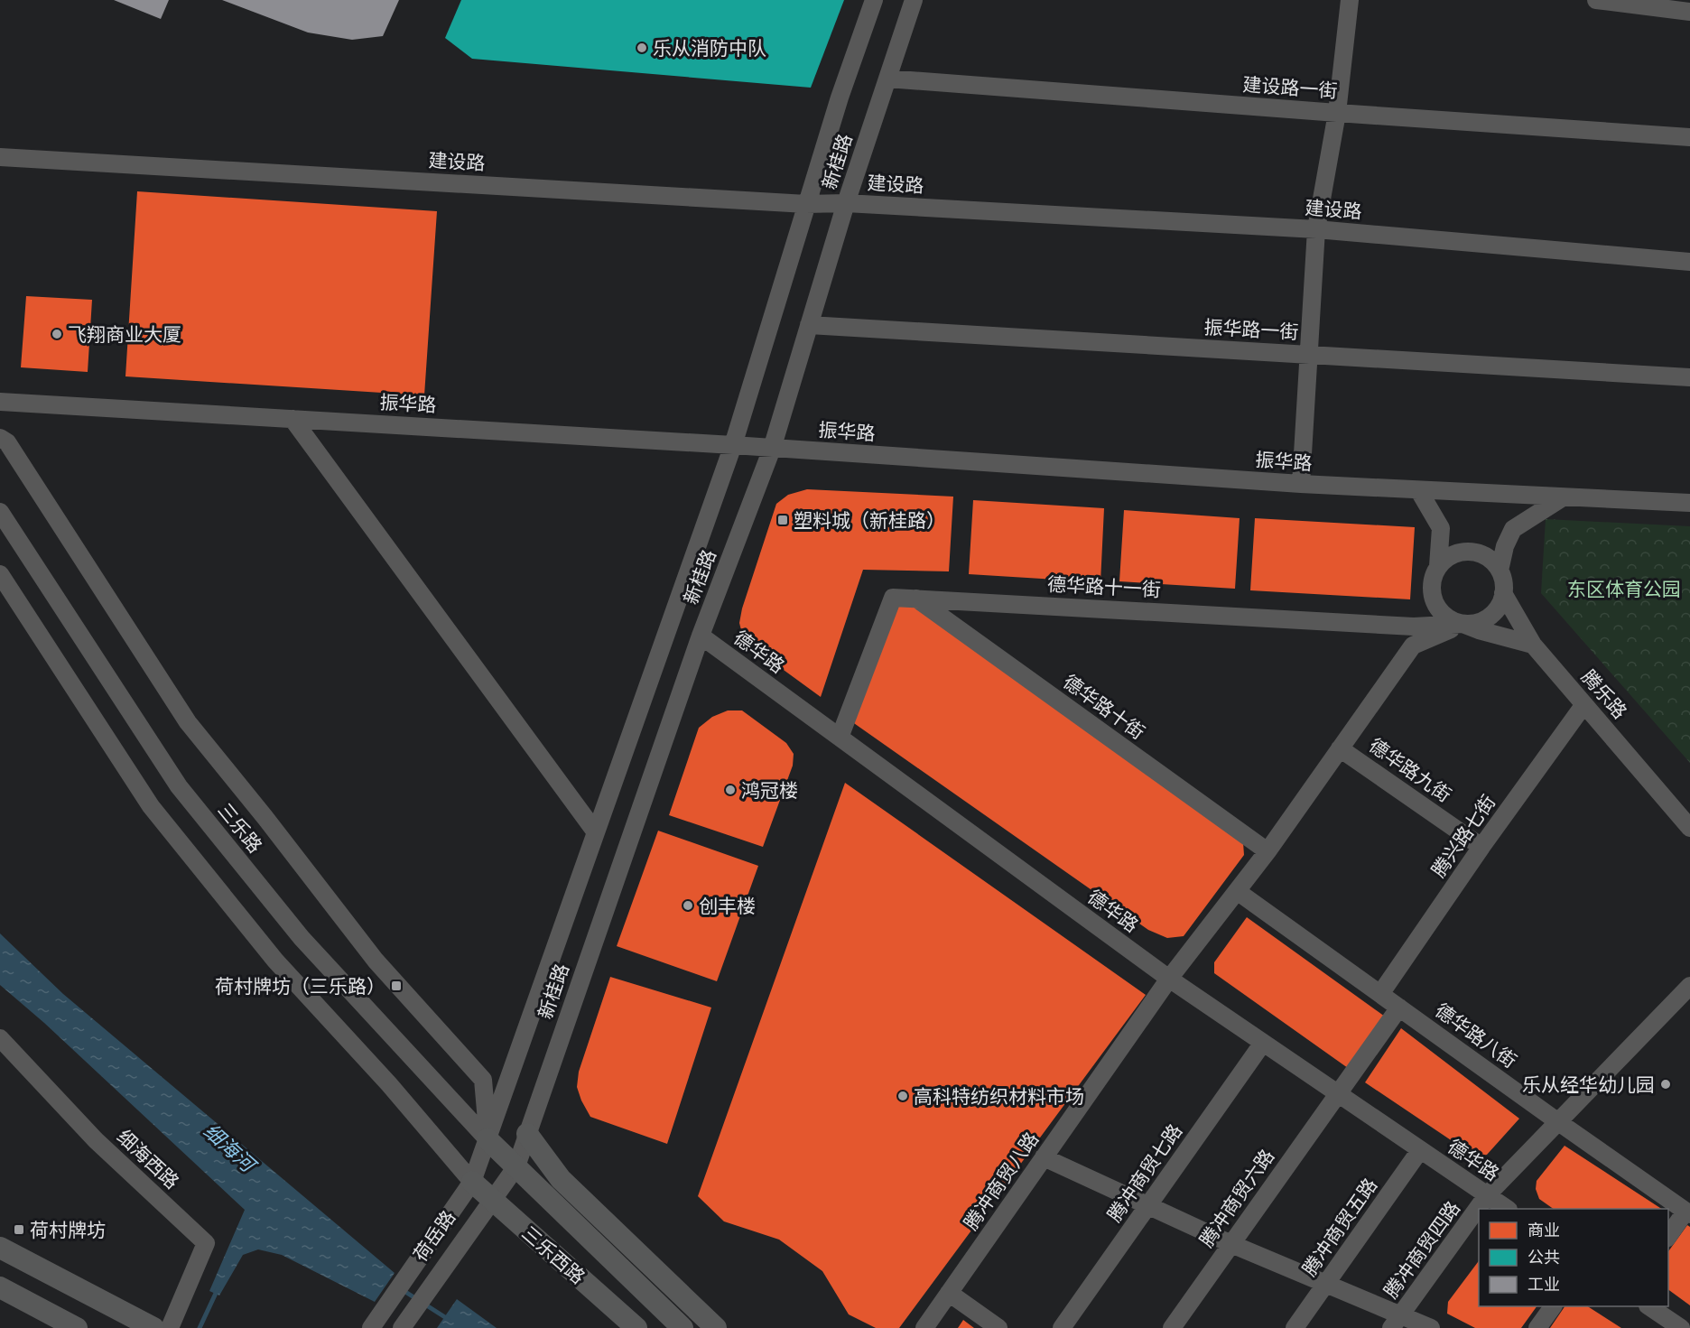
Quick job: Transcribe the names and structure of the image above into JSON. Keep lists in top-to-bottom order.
{
  "streets": {
    "main road": ["三乐西路"],
    "street": [
      "建设路一街",
      "建设路",
      "新桂路",
      "振华路一街",
      "振华路",
      "德华路十一街",
      "德华路",
      "腾乐路",
      "德华路十街",
      "德华路九街",
      "三乐路",
      "腾兴路七街",
      "德华路八街",
      "细海西路",
      "腾冲商贸七路",
      "腾冲商贸八路",
      "腾冲商贸六路",
      "腾冲商贸五路",
      "荷岳路",
      "腾冲商贸四路"
    ]
  },
  "crossings": [
    ["建设路一街", "新桂路"],
    ["建设路", "新桂路"],
    ["新桂路", "振华路一街"],
    ["新桂路", "振华路"],
    ["新桂路", "德华路"],
    ["新桂路", "三乐路"],
    ["新桂路", "荷岳路"],
    ["德华路十一街", "德华路"],
    ["德华路十一街", "腾乐路"],
    ["德华路十一街", "德华路十街"],
    ["德华路十一街", "腾冲商贸八路"],
    ["德华路", "腾冲商贸七路"],
    ["德华路", "腾冲商贸八路"],
    ["德华路", "腾冲商贸六路"],
    ["德华路", "腾冲商贸五路"],
    ["德华路", "腾冲商贸四路"],
    ["腾乐路", "腾兴路七街"],
    ["腾乐路", "腾冲商贸八路"],
    ["德华路十街", "腾冲商贸八路"],
    ["德华路九街", "腾兴路七街"],
    ["德华路九街", "腾冲商贸八路"],
    ["三乐路", "荷岳路"],
    ["腾兴路七街", "德华路八街"],
    ["德华路八街", "腾冲商贸八路"],
    ["德华路八街", "腾冲商贸六路"],
    ["德华路八街", "腾冲商贸四路"],
    ["荷岳路", "三乐西路"]
  ],
  "water": ["细海河"],
  "parks": ["东区体育公园"],
  "places": {
    "other": [
      "乐从消防中队",
      "飞翔商业大厦",
      "鸿冠楼",
      "创丰楼",
      "乐从经华幼儿园",
      "高科特纺织材料市场"
    ],
    "transit": ["塑料城（新桂路）", "荷村牌坊（三乐路）", "荷村牌坊"]
  },
  "legend": ["商业", "公共", "工业"]
}
